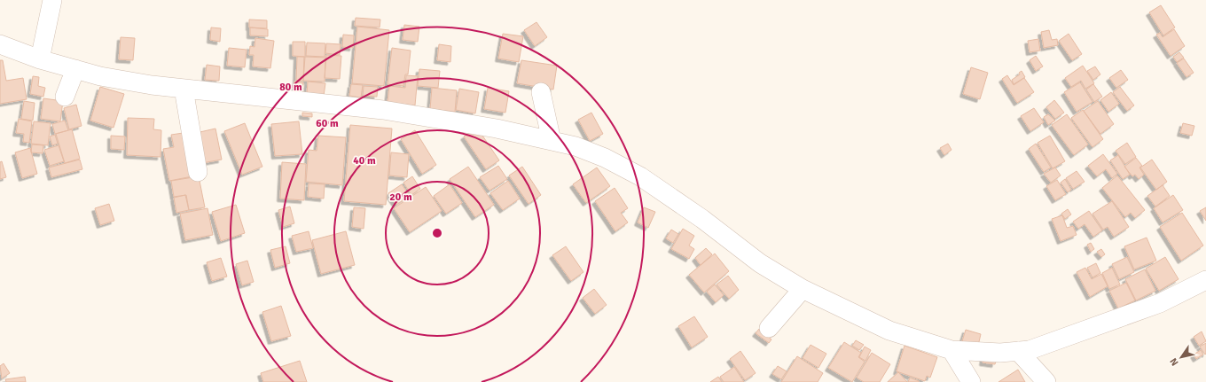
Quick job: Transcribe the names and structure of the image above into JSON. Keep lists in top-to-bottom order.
{
  "north": "bottom left",
  "rings": [
    "80 m",
    "60 m",
    "40 m",
    "20 m"
  ]
}
